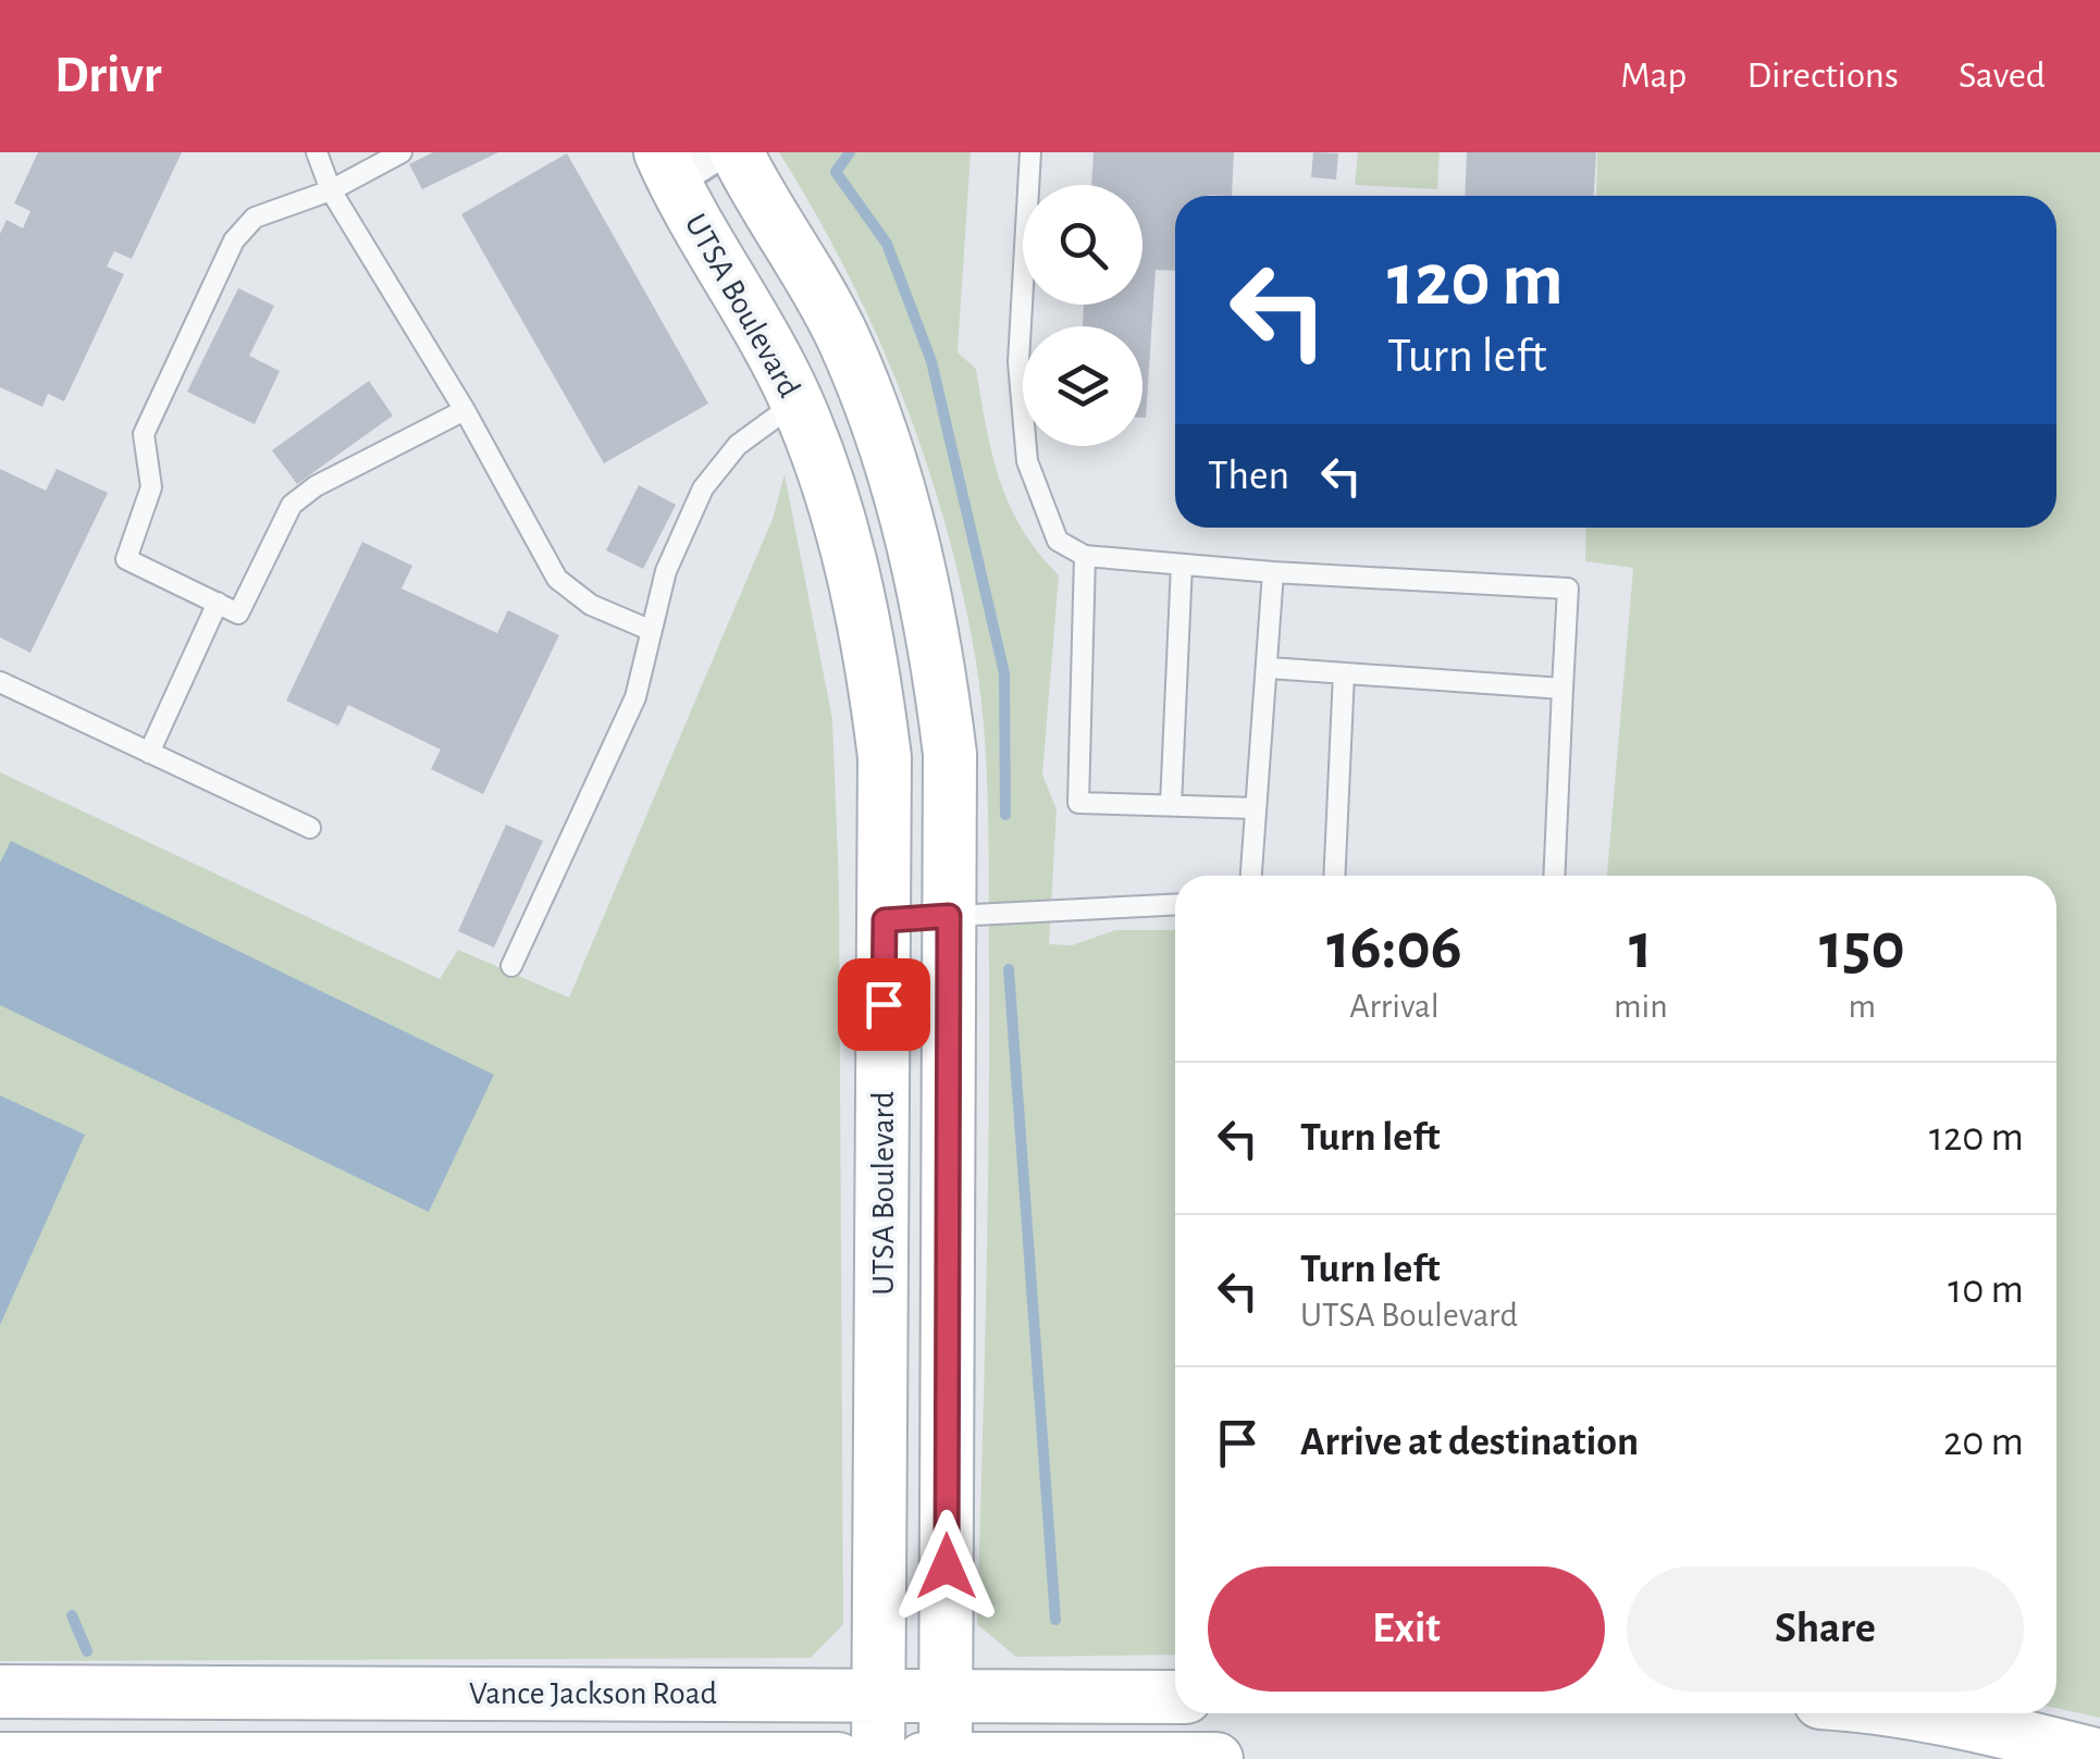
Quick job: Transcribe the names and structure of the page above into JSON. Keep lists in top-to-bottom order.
{
  "streets": {
    "main road": ["UTSA Boulevard", "Vance Jackson Road"]
  },
  "crossings": [
    ["UTSA Boulevard", "Vance Jackson Road"]
  ],
  "page": {
    "header": "Drivr",
    "nav": ["Map", "Directions", "Saved"],
    "turn": ["120 m", "Turn left"],
    "then": "Then",
    "eta": [
      "16:06",
      "Arrival",
      "1",
      "min",
      "150",
      "m"
    ],
    "list": [
      {
        "name": "Turn left",
        "value": "120 m"
      },
      {
        "name": "Turn left",
        "note": "UTSA Boulevard",
        "value": "10 m"
      },
      {
        "name": "Arrive at destination",
        "value": "20 m"
      }
    ],
    "buttons": ["Exit", "Share"]
  }
}
